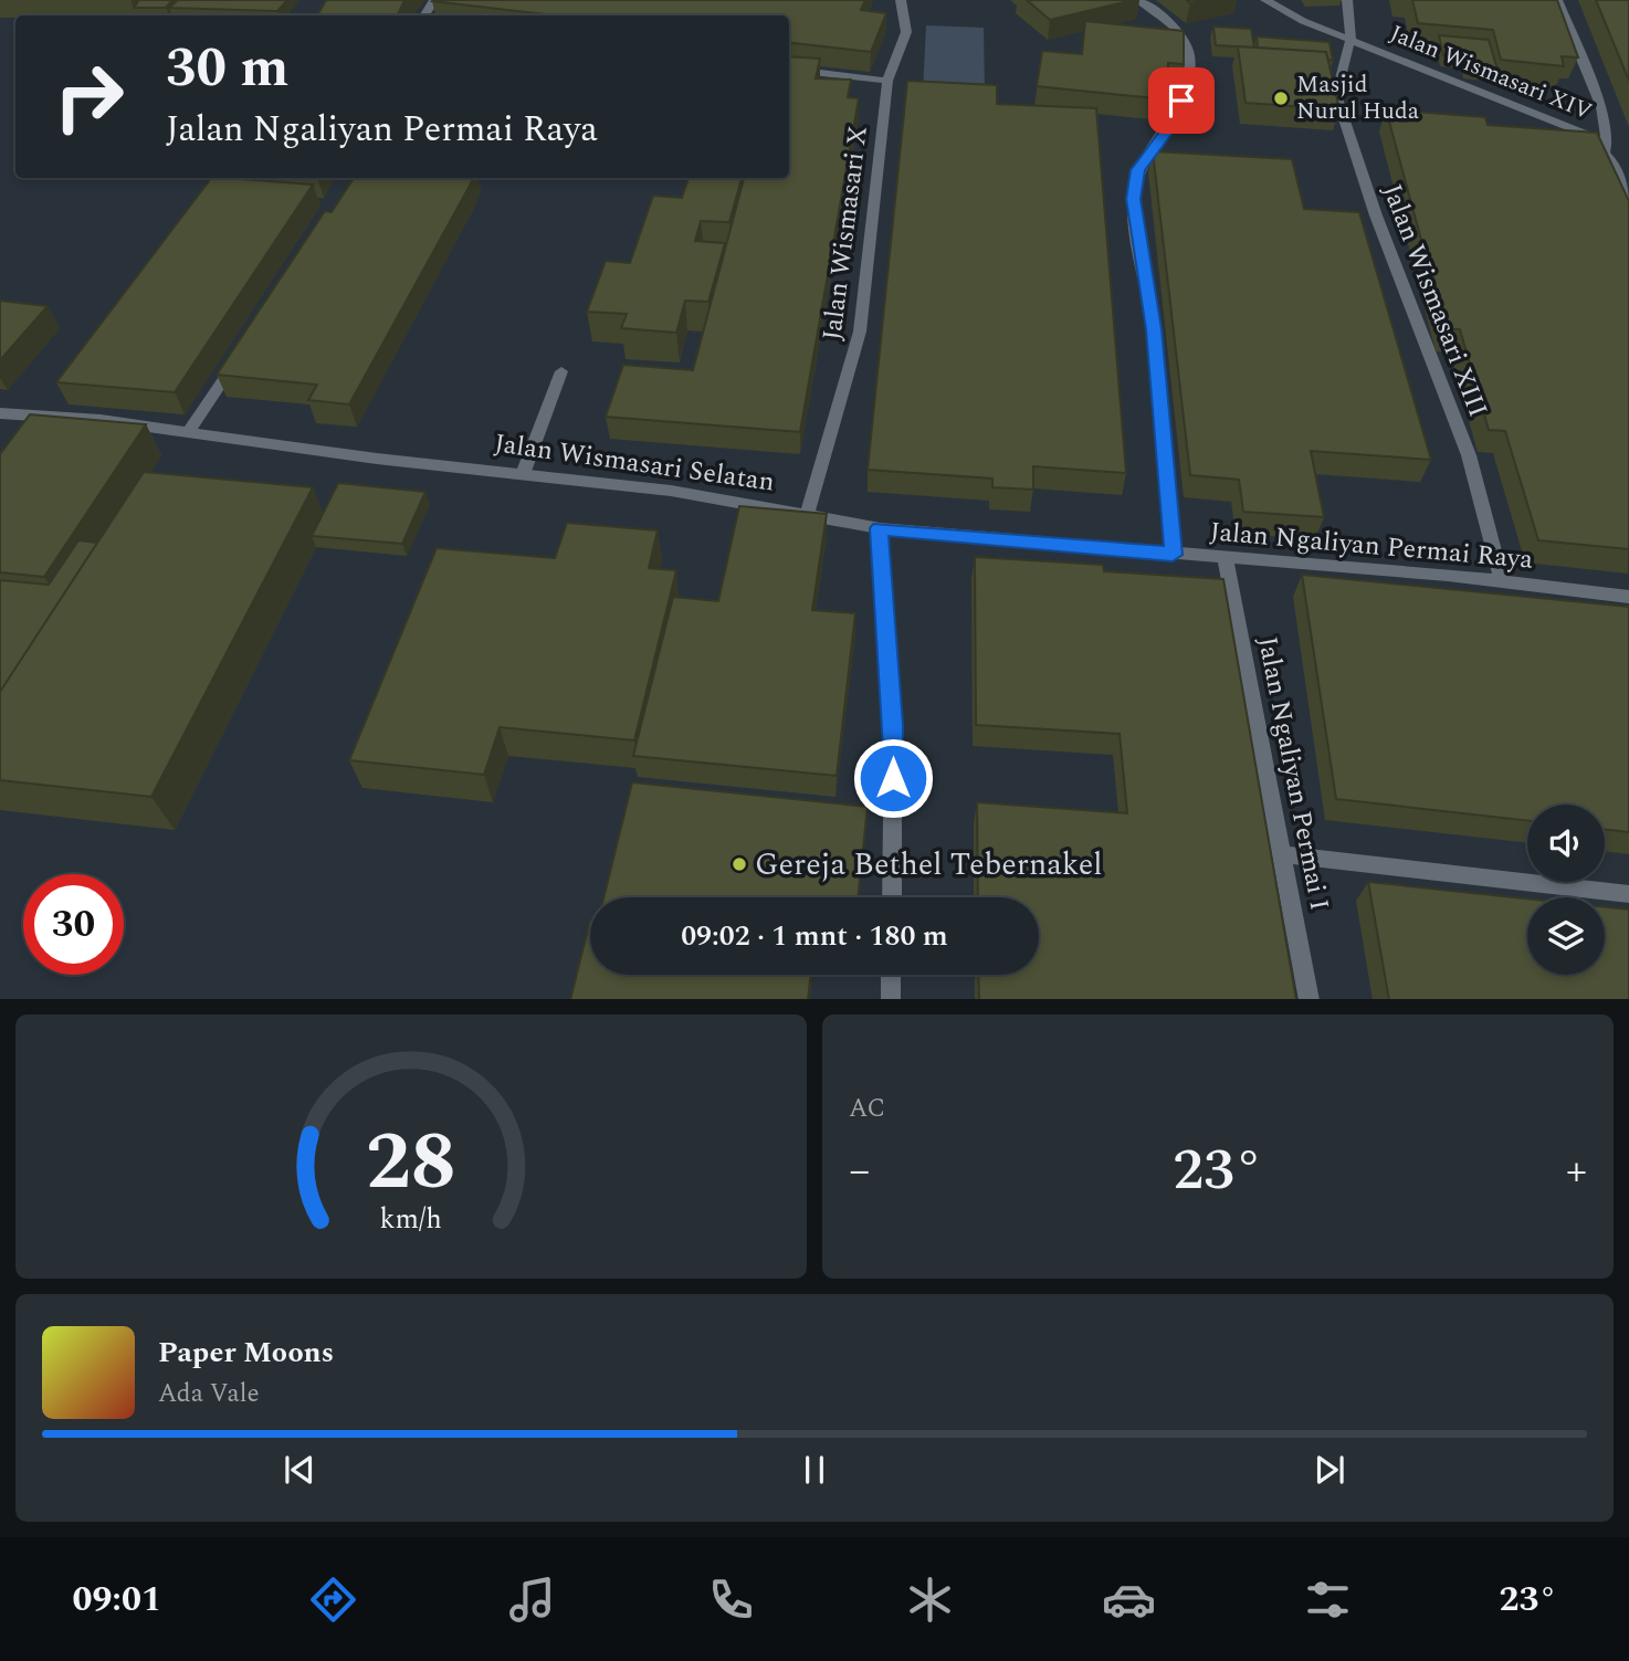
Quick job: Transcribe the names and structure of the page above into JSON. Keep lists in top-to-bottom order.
{
  "streets": {
    "street": [
      "Jalan Wismasari XIV",
      "Jalan Wismasari X",
      "Jalan Wismasari XIII",
      "Jalan Wismasari Selatan",
      "Jalan Ngaliyan Permai Raya",
      "Jalan Ngaliyan Permai I"
    ]
  },
  "crossings": [
    ["Jalan Wismasari XIV", "Jalan Wismasari XIII"],
    ["Jalan Wismasari X", "Jalan Wismasari Selatan"],
    ["Jalan Wismasari XIII", "Jalan Ngaliyan Permai Raya"],
    ["Jalan Wismasari Selatan", "Jalan Ngaliyan Permai Raya"],
    ["Jalan Ngaliyan Permai Raya", "Jalan Ngaliyan Permai I"]
  ],
  "places": ["Masjid Nurul Huda", "Gereja Bethel Tebernakel"],
  "page": {
    "turn": ["30 m", "Jalan Ngaliyan Permai Raya"],
    "limit": "30",
    "trip": "09:02 · 1 mnt · 180 m",
    "tile": "AC",
    "heat": ["−", "23°", "+"],
    "song": ["Paper Moons", "Ada Vale"],
    "tabs": ["09:01", "23°"],
    "gauge": ["28", "km/h"]
  }
}
